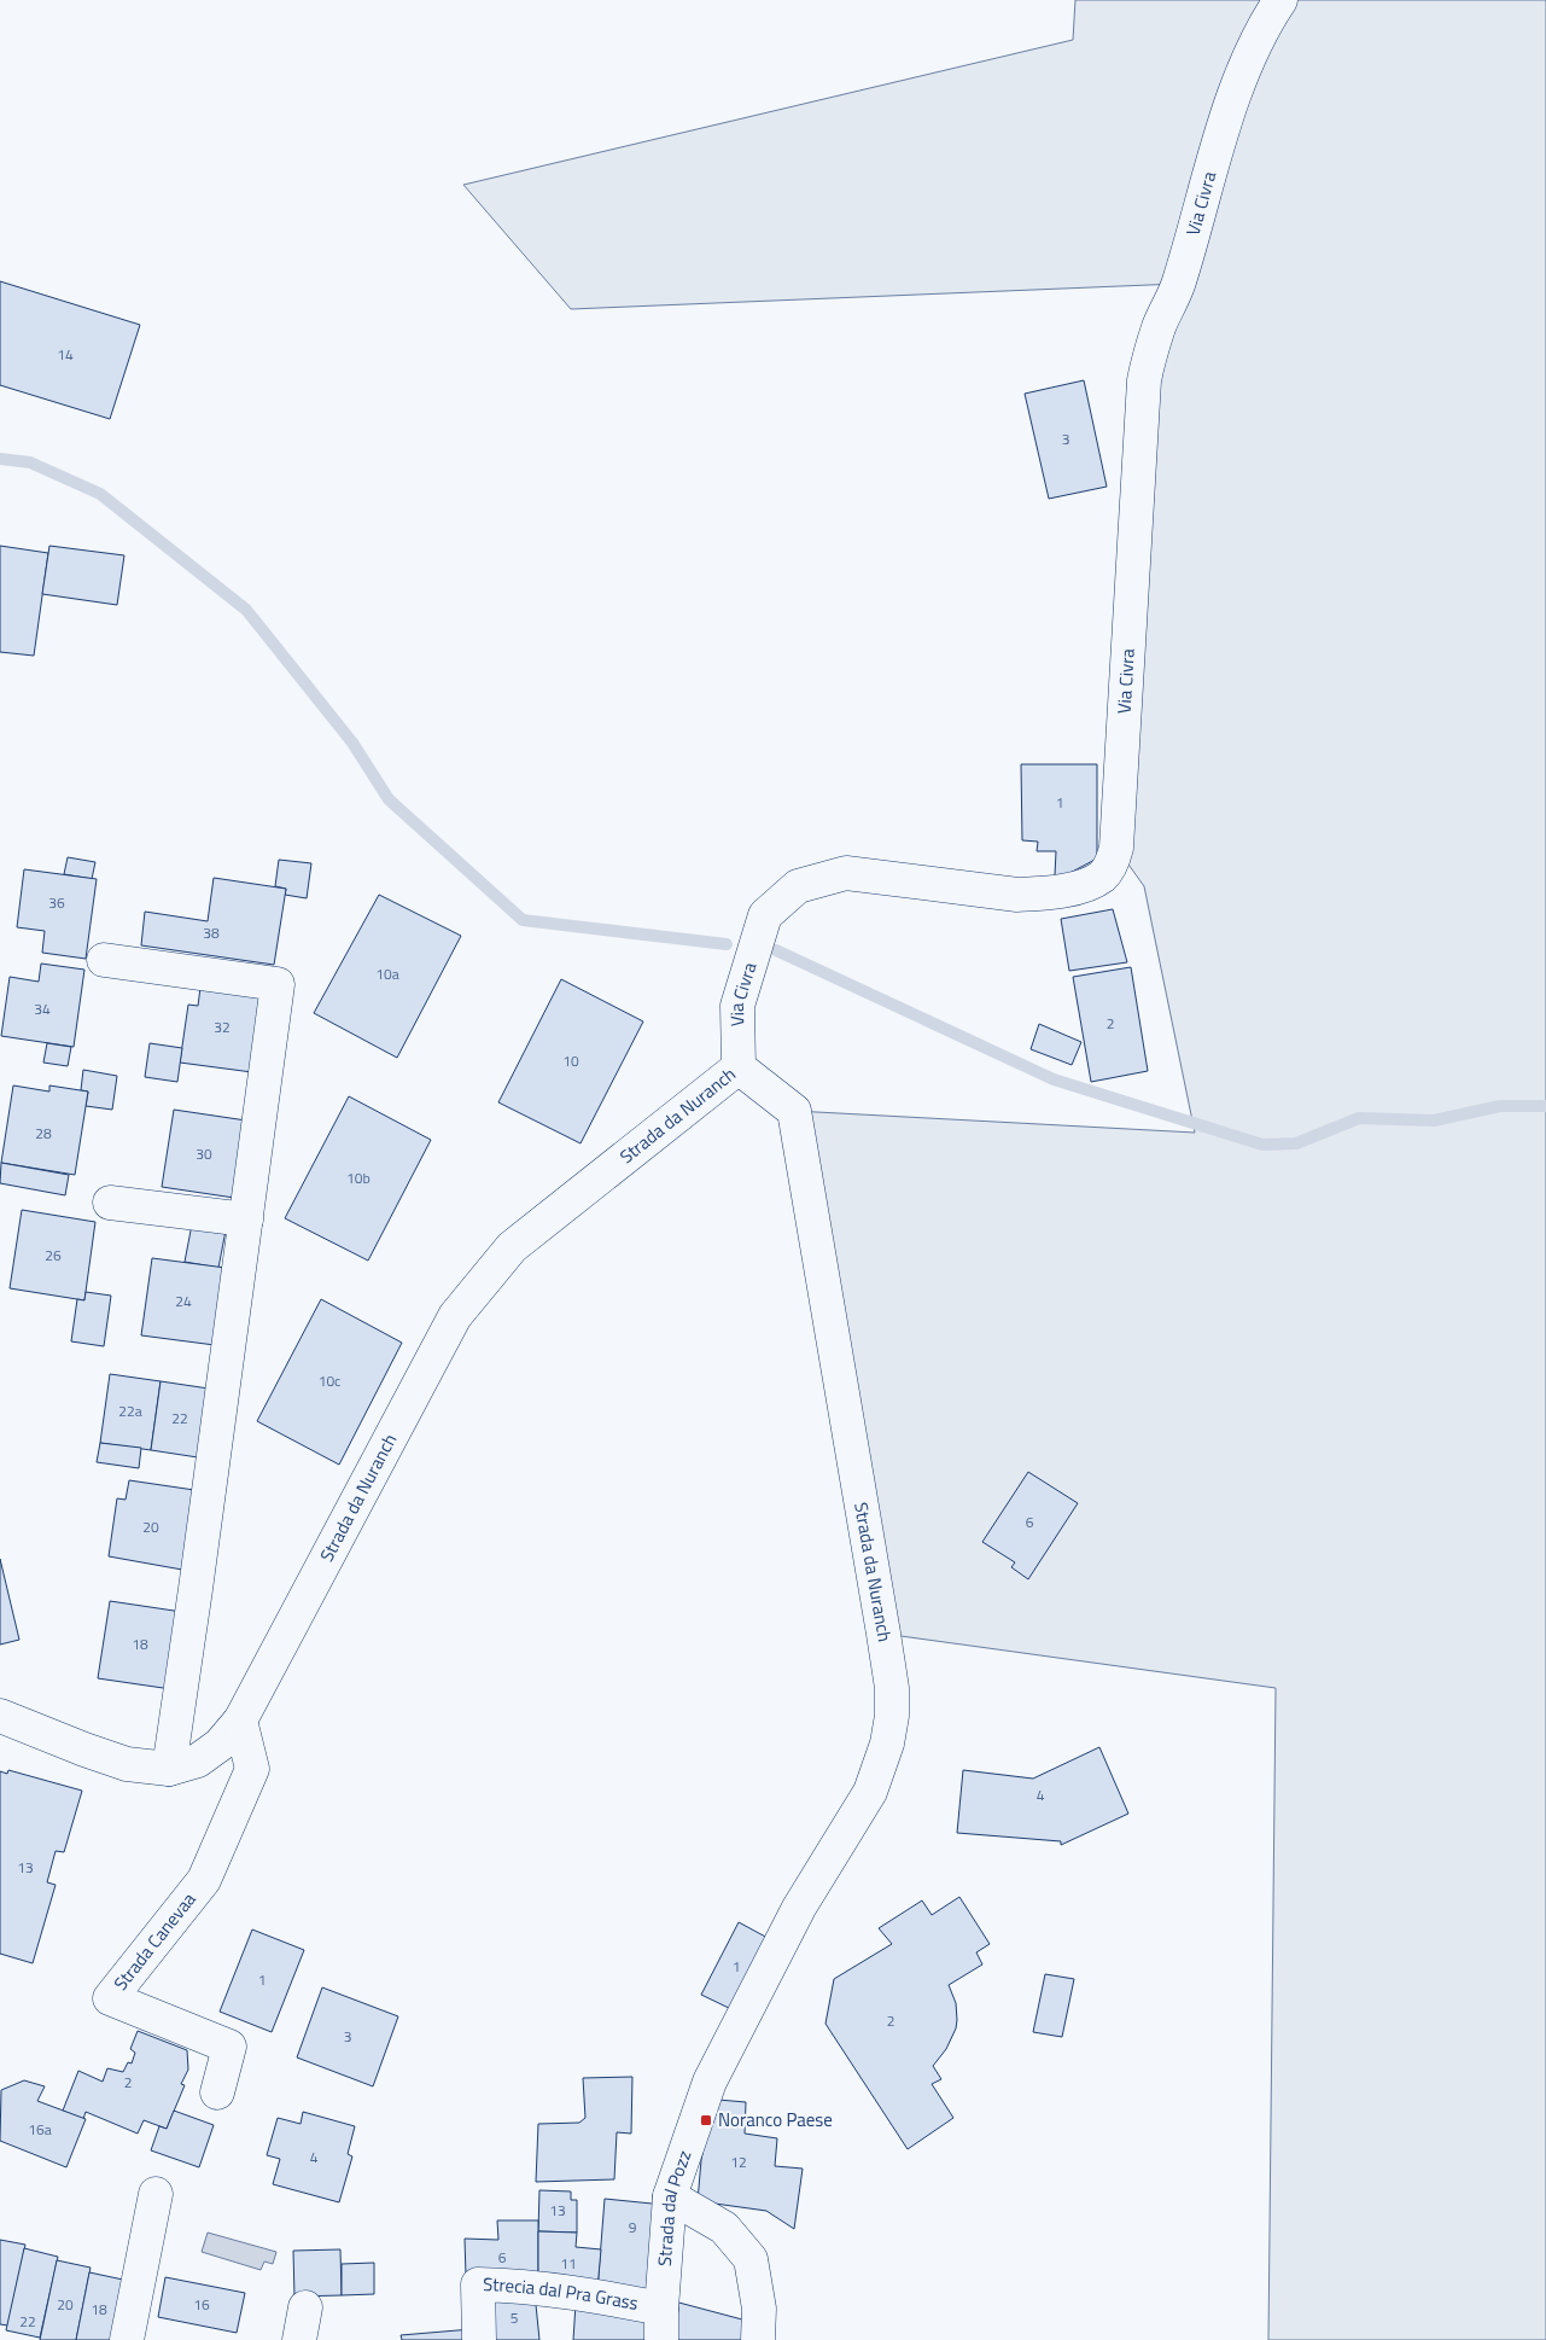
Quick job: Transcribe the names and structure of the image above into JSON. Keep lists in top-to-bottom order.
{
  "streets": {
    "street": [
      "Via Civra",
      "Strada da Nuranch",
      "Strada Canevaa",
      "Strada dal Pozz",
      "Strecia dal Pra Grass"
    ]
  },
  "crossings": [
    ["Via Civra", "Strada da Nuranch"],
    ["Strada da Nuranch", "Strada Canevaa"],
    ["Strada da Nuranch", "Strada dal Pozz"],
    ["Strada dal Pozz", "Strecia dal Pra Grass"]
  ],
  "places": {
    "transit": ["Noranco Paese"]
  },
  "house_numbers": [
    "14",
    "3",
    "1",
    "36",
    "38",
    "10a",
    "34",
    "2",
    "32",
    "10",
    "28",
    "30",
    "10b",
    "26",
    "24",
    "10c",
    "22a",
    "22",
    "6",
    "20",
    "18",
    "4",
    "13",
    "1",
    "1",
    "2",
    "3",
    "2",
    "16a",
    "4",
    "12",
    "13",
    "9",
    "6",
    "11",
    "20",
    "16",
    "18",
    "5",
    "22"
  ]
}
